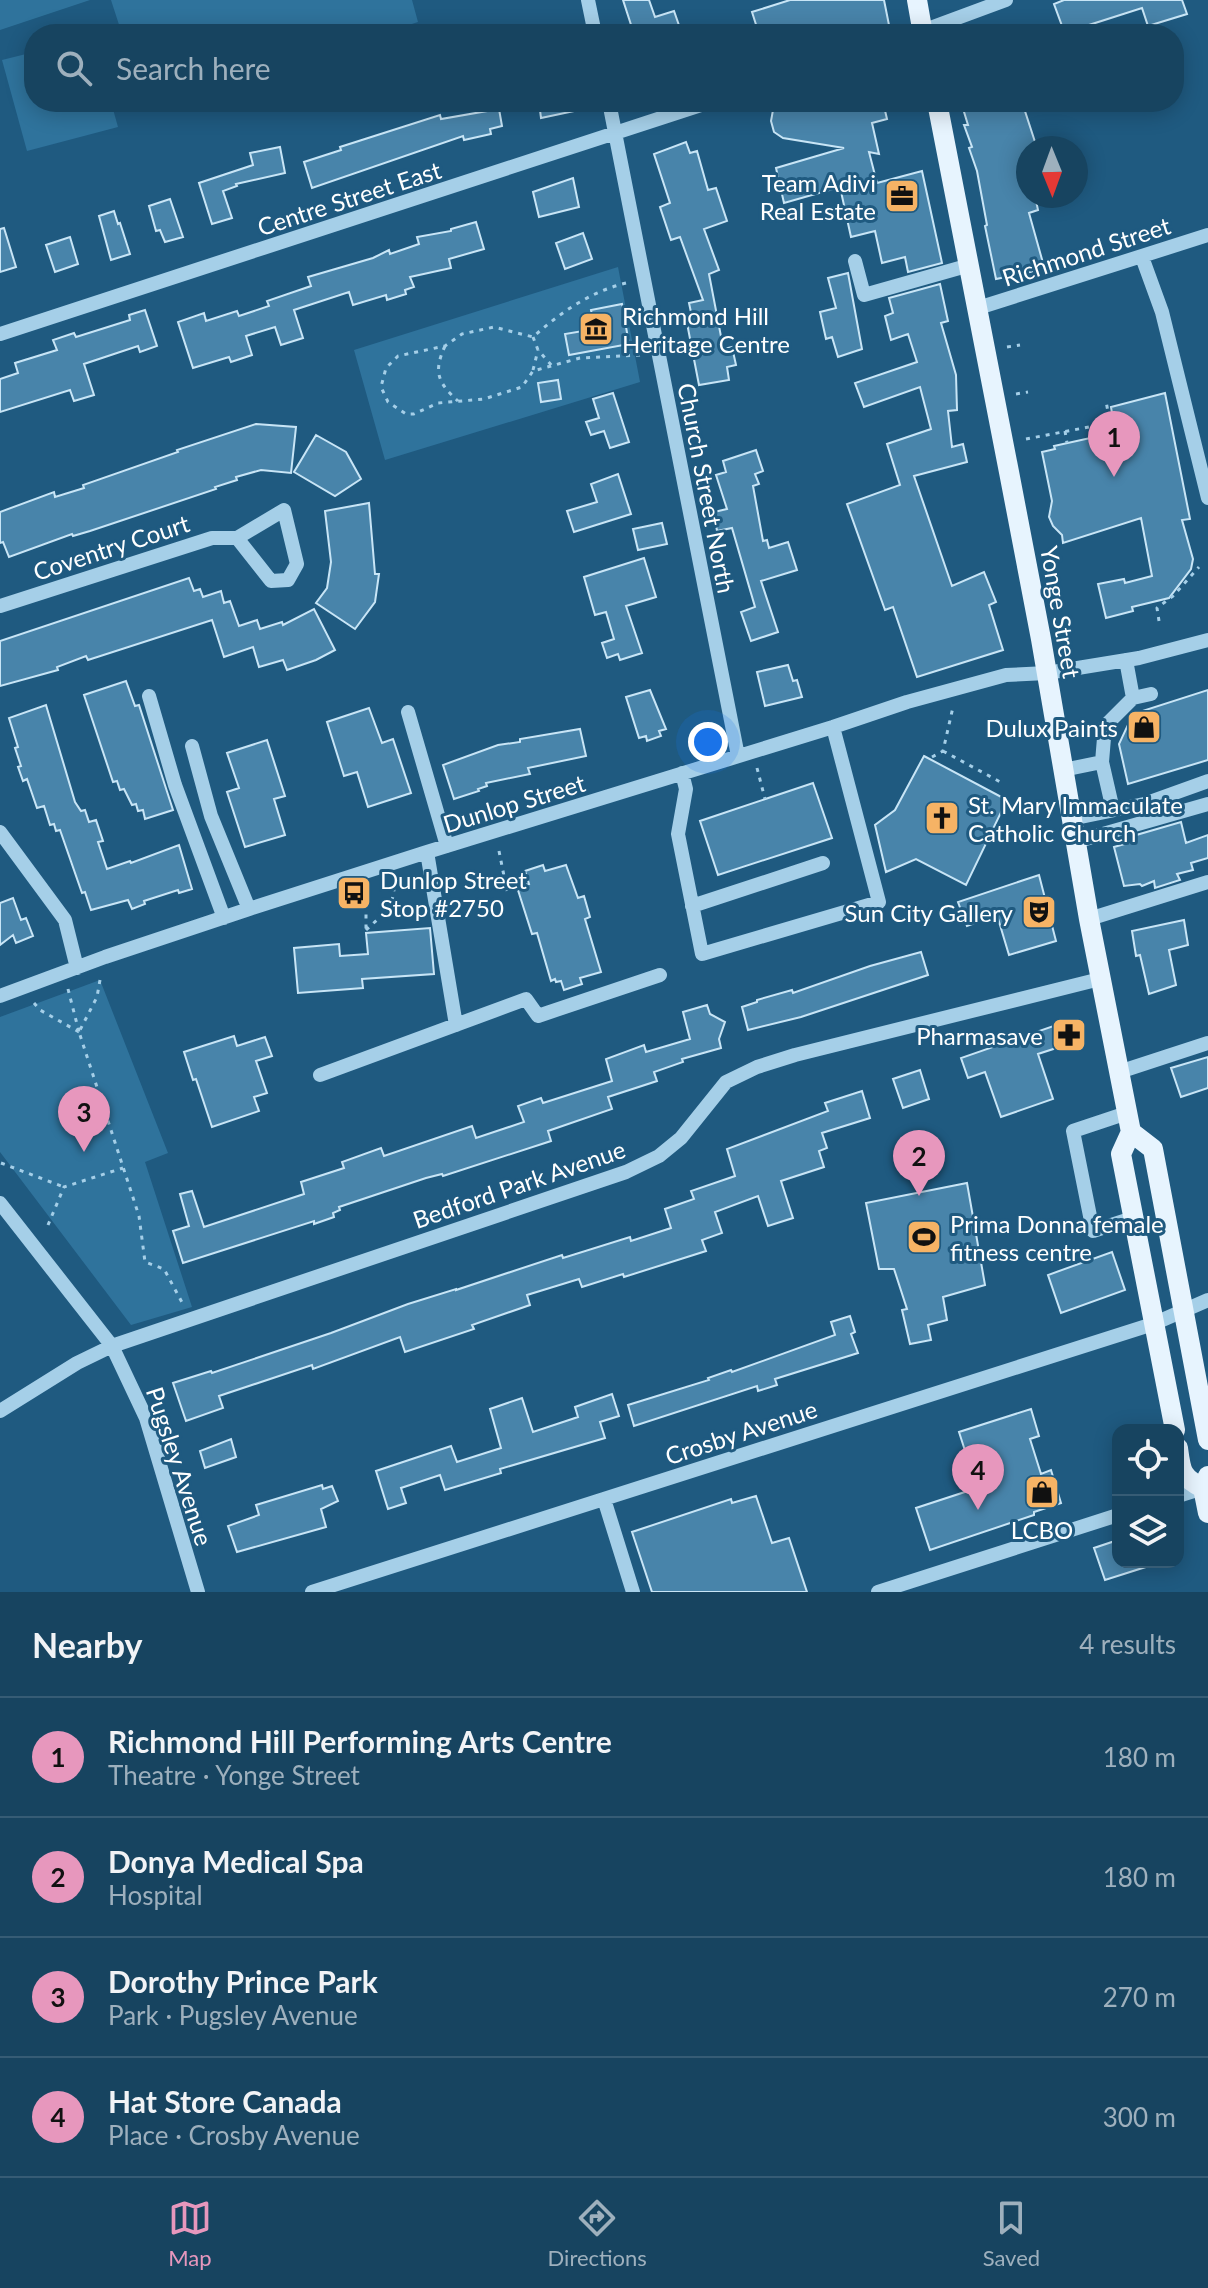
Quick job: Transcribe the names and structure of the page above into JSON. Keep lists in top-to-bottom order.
{
  "streets": {
    "main road": ["Yonge Street"],
    "street": [
      "Centre Street East",
      "Richmond Street",
      "Church Street North",
      "Coventry Court",
      "Dunlop Street",
      "Bedford Park Avenue",
      "Crosby Avenue",
      "Pugsley Avenue"
    ]
  },
  "crossings": [
    ["Centre Street East", "Church Street North"],
    ["Richmond Street", "Yonge Street"],
    ["Church Street North", "Dunlop Street"],
    ["Yonge Street", "Dunlop Street"],
    ["Yonge Street", "Bedford Park Avenue"],
    ["Yonge Street", "Crosby Avenue"],
    ["Bedford Park Avenue", "Pugsley Avenue"]
  ],
  "places": {
    "office": ["Team Adivi Real Estate"],
    "museum": ["Richmond Hill Heritage Centre"],
    "shop": ["Dulux Paints", "LCBO"],
    "church": ["St. Mary Immaculate Catholic Church"],
    "bus stop": ["Dunlop Street Stop #2750"],
    "theatre": ["Sun City Gallery"],
    "pharmacy": ["Pharmasave"],
    "sports": ["Prima Donna female fitness centre"]
  },
  "north": "bottom",
  "page": {
    "search": "Search here",
    "pins": [
      "1",
      "3",
      "2",
      "4"
    ],
    "heading": ["Nearby", "4 results"],
    "list": [
      {
        "mark": "1",
        "name": "Richmond Hill Performing Arts Centre",
        "note": "Theatre · Yonge Street",
        "value": "180 m"
      },
      {
        "mark": "2",
        "name": "Donya Medical Spa",
        "note": "Hospital",
        "value": "180 m"
      },
      {
        "mark": "3",
        "name": "Dorothy Prince Park",
        "note": "Park · Pugsley Avenue",
        "value": "270 m"
      },
      {
        "mark": "4",
        "name": "Hat Store Canada",
        "note": "Place · Crosby Avenue",
        "value": "300 m"
      }
    ],
    "nav": ["Map", "Directions", "Saved"]
  }
}
